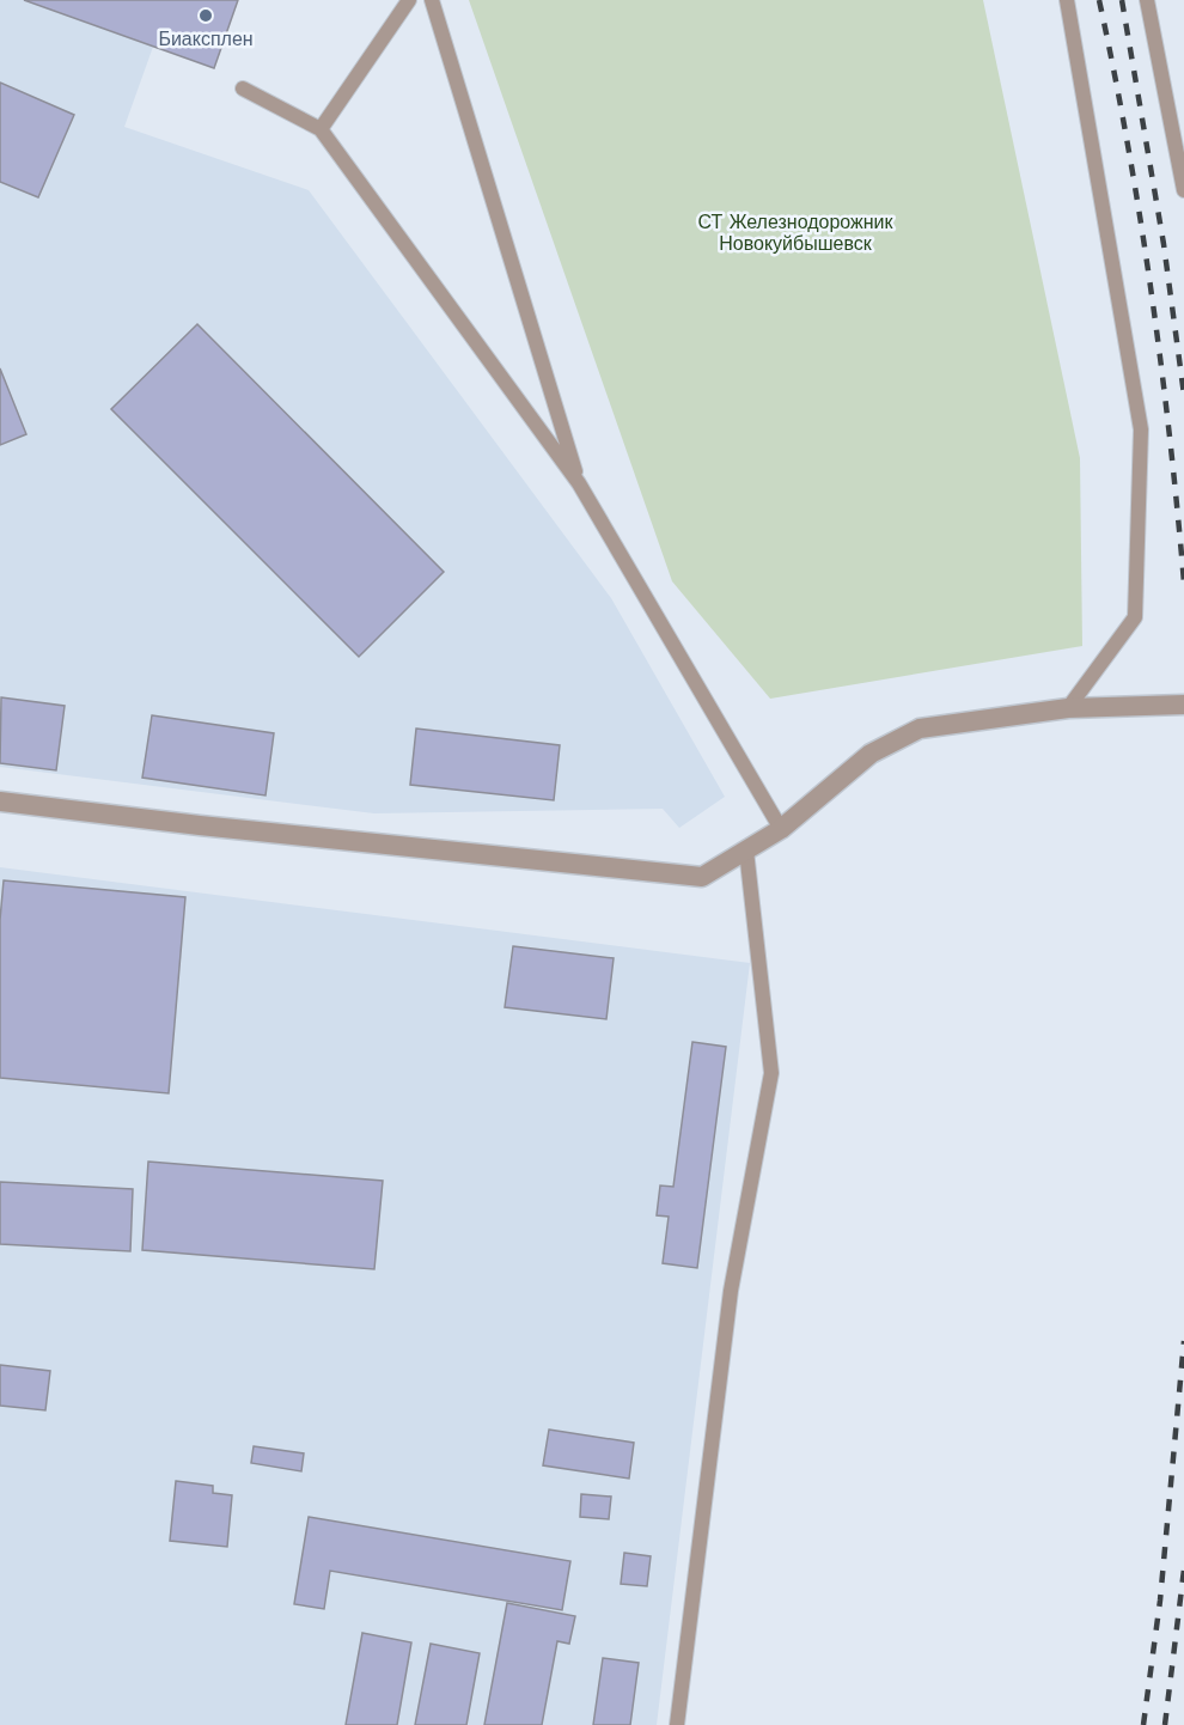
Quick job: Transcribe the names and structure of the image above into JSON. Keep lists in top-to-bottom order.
{
  "parks": ["СТ Железнодорожник Новокуйбышевск"],
  "places": ["Биаксплен"]
}
